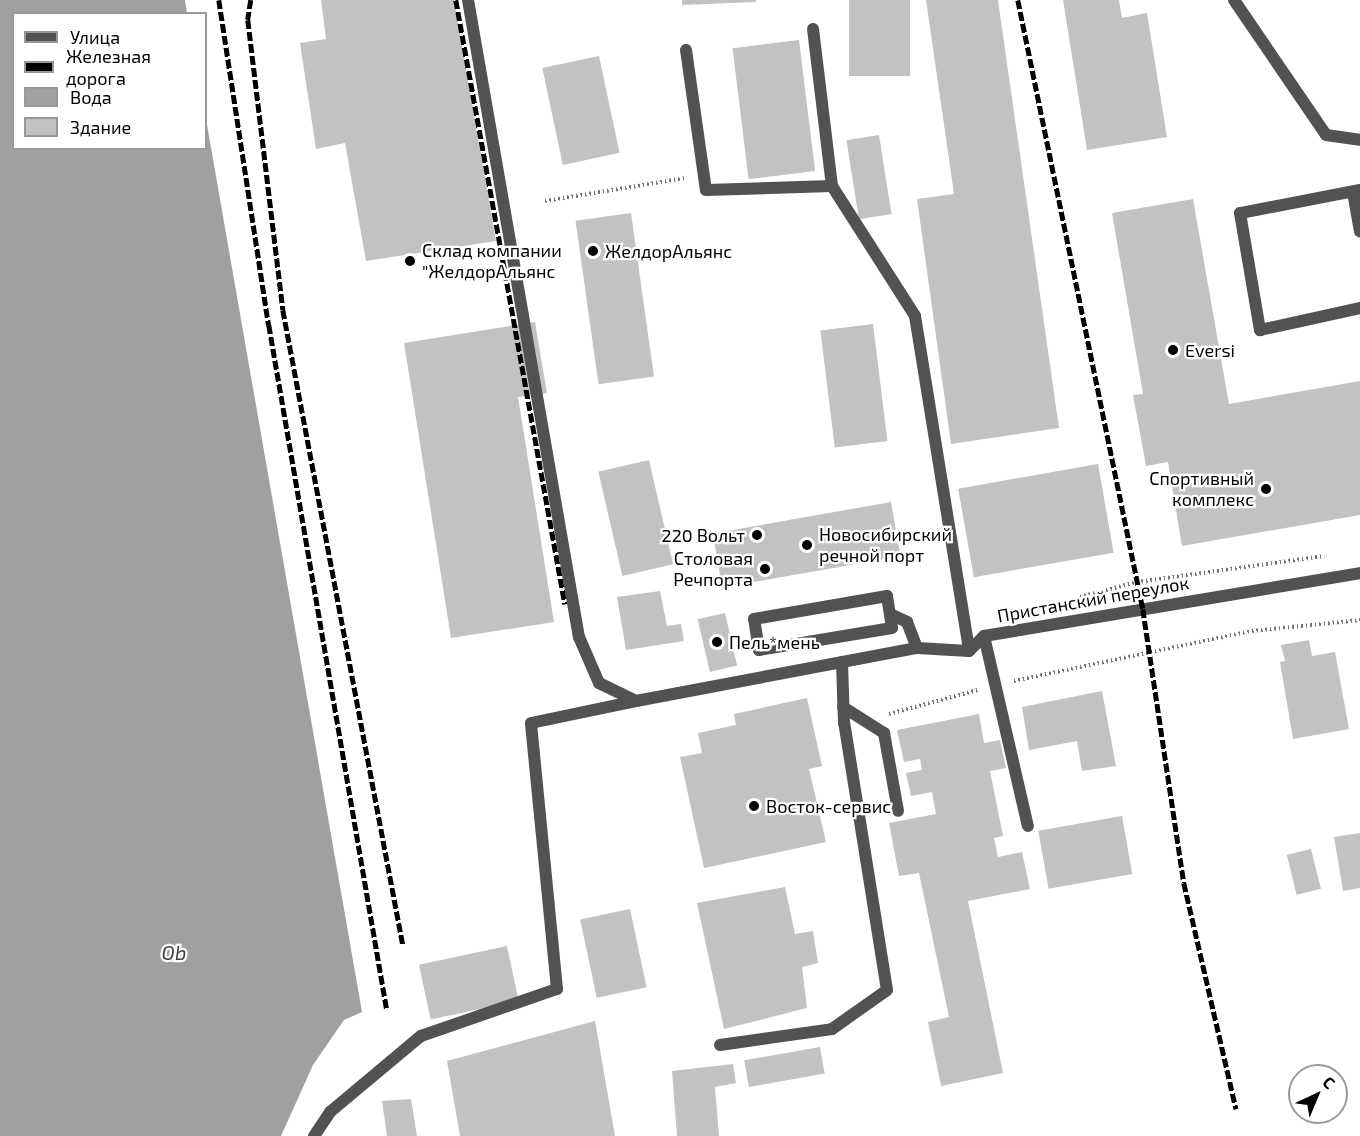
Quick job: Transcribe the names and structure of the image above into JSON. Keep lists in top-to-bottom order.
{
  "streets": {
    "street": ["Пристанский переулок"]
  },
  "water": ["Ob"],
  "places": [
    "ЖелдорАльянс",
    "Склад компании \"ЖелдорАльянс",
    "Eversi",
    "Спортивный комплекс",
    "220 Вольт",
    "Новосибирский речной порт",
    "Столовая Речпорта",
    "Пель*мень",
    "Восток-сервис"
  ],
  "legend": [
    "Улица",
    "Железная дорога",
    "Вода",
    "Здание"
  ],
  "north": "top right"
}
